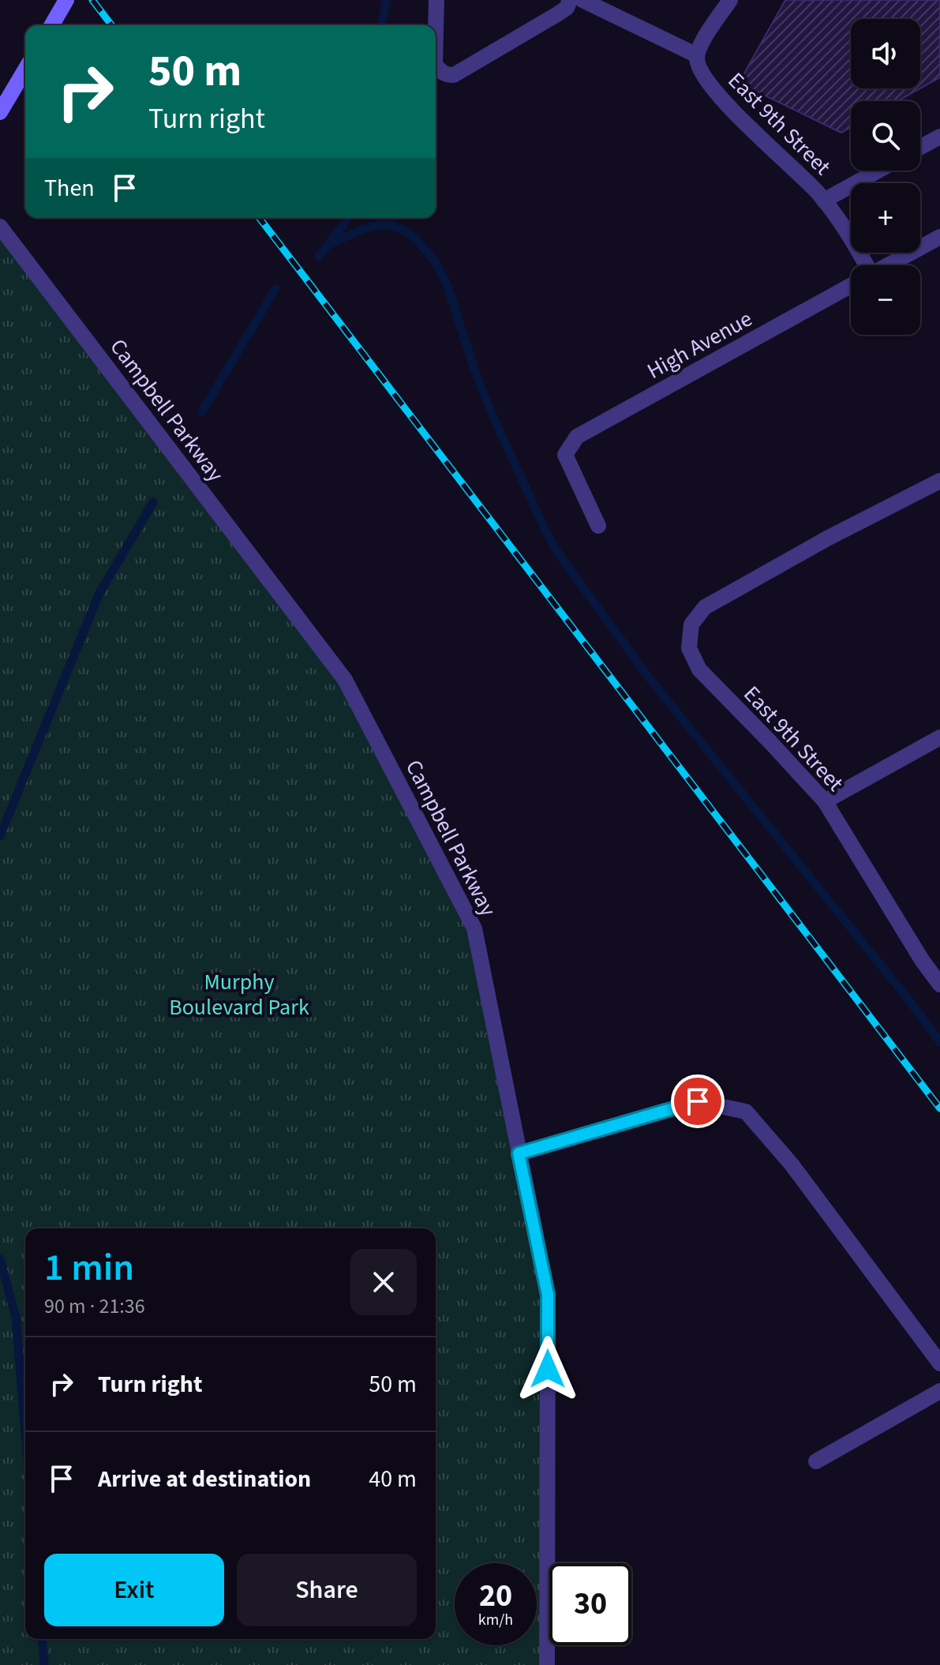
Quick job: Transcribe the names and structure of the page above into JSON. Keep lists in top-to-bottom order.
{
  "streets": {
    "street": ["East 9th Street", "High Avenue", "Campbell Parkway"]
  },
  "parks": ["Murphy Boulevard Park"],
  "page": {
    "map_buttons": ["+", "−"],
    "turn": ["50 m", "Turn right"],
    "then": "Then",
    "heading": ["1 min", "90 m · 21:36"],
    "list": [
      {
        "name": "Turn right",
        "value": "50 m"
      },
      {
        "name": "Arrive at destination",
        "value": "40 m"
      }
    ],
    "buttons": ["Exit", "Share"],
    "speed": "20 km/h",
    "limit": "30"
  }
}
